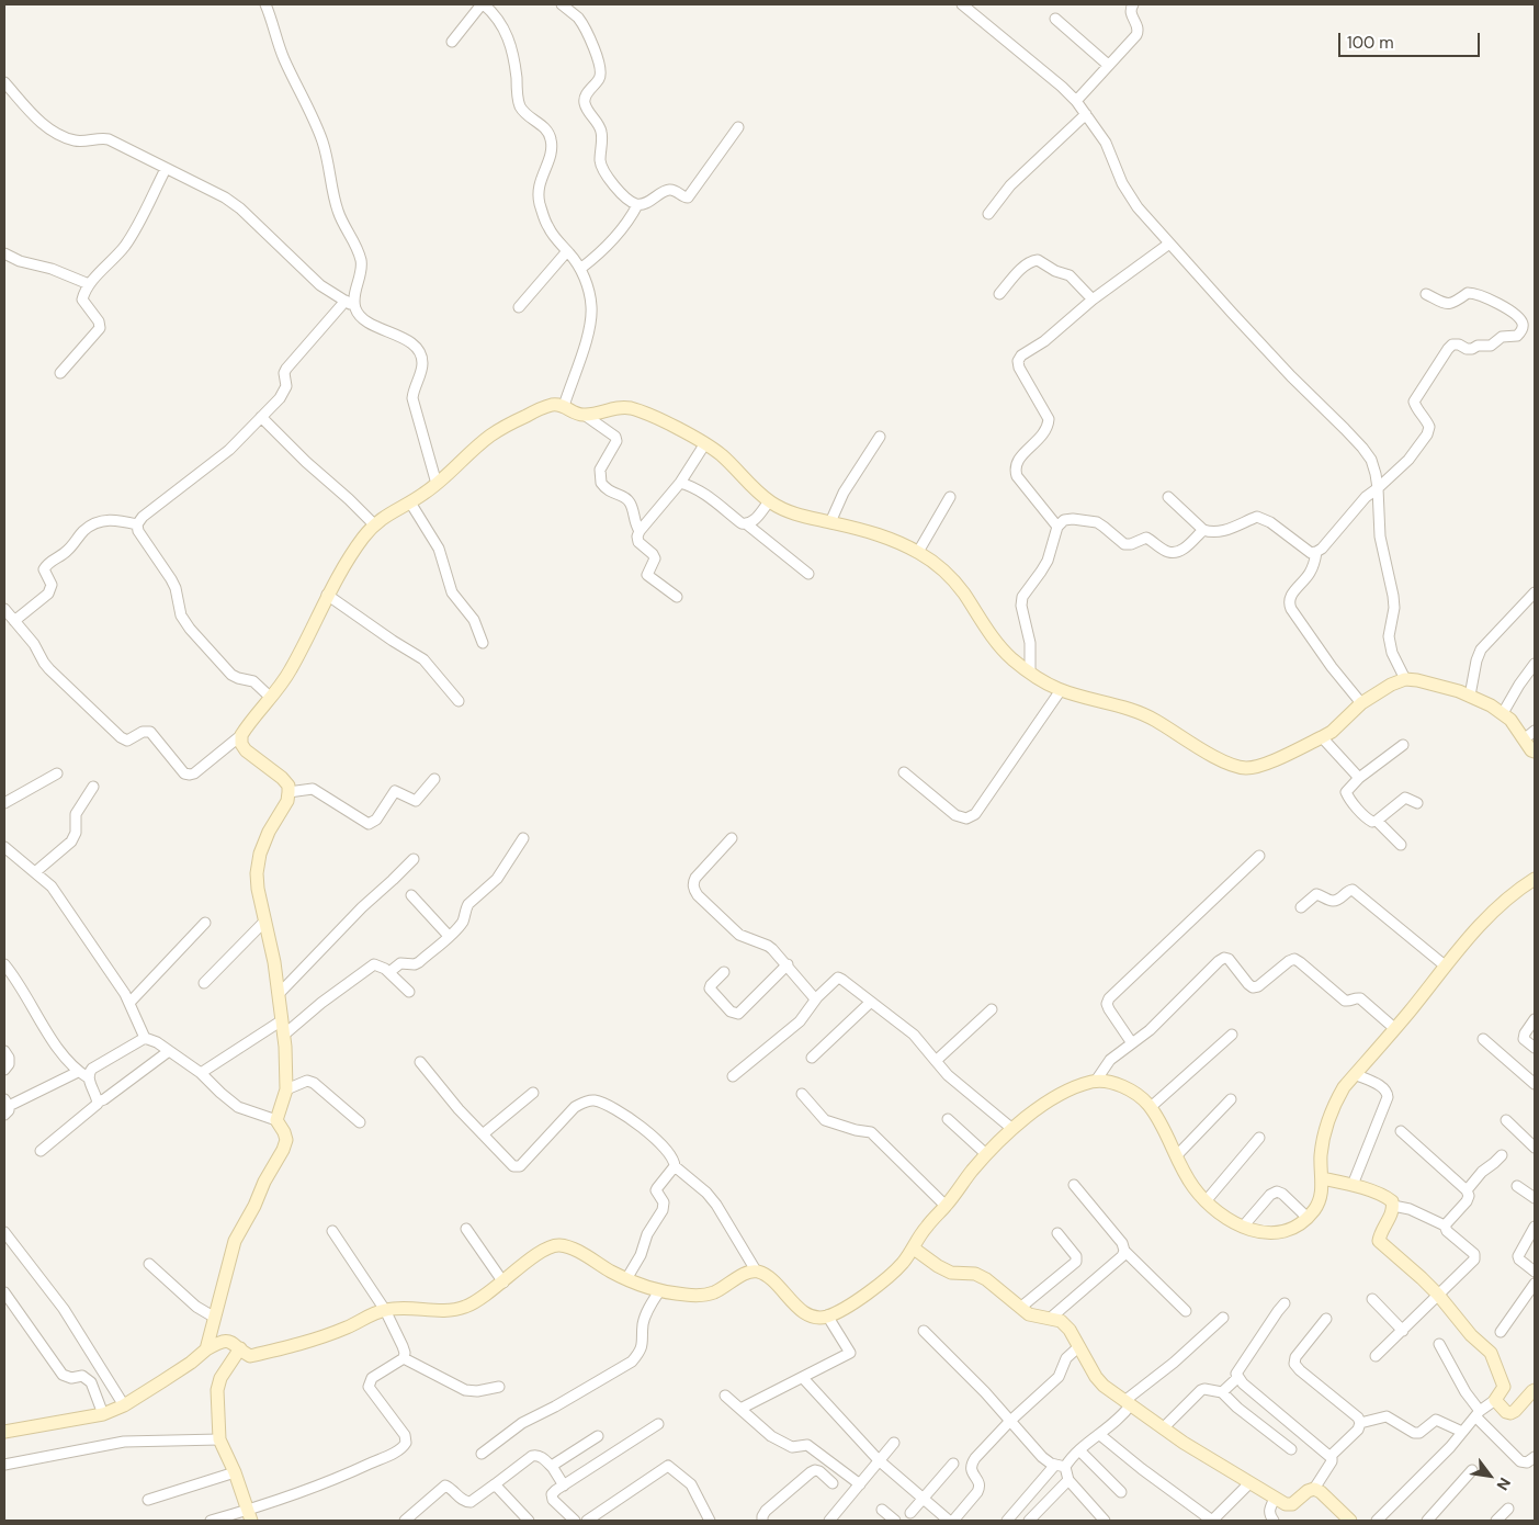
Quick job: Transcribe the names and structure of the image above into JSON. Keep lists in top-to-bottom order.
{
  "scale_bar": "100 m",
  "north": "bottom right"
}
